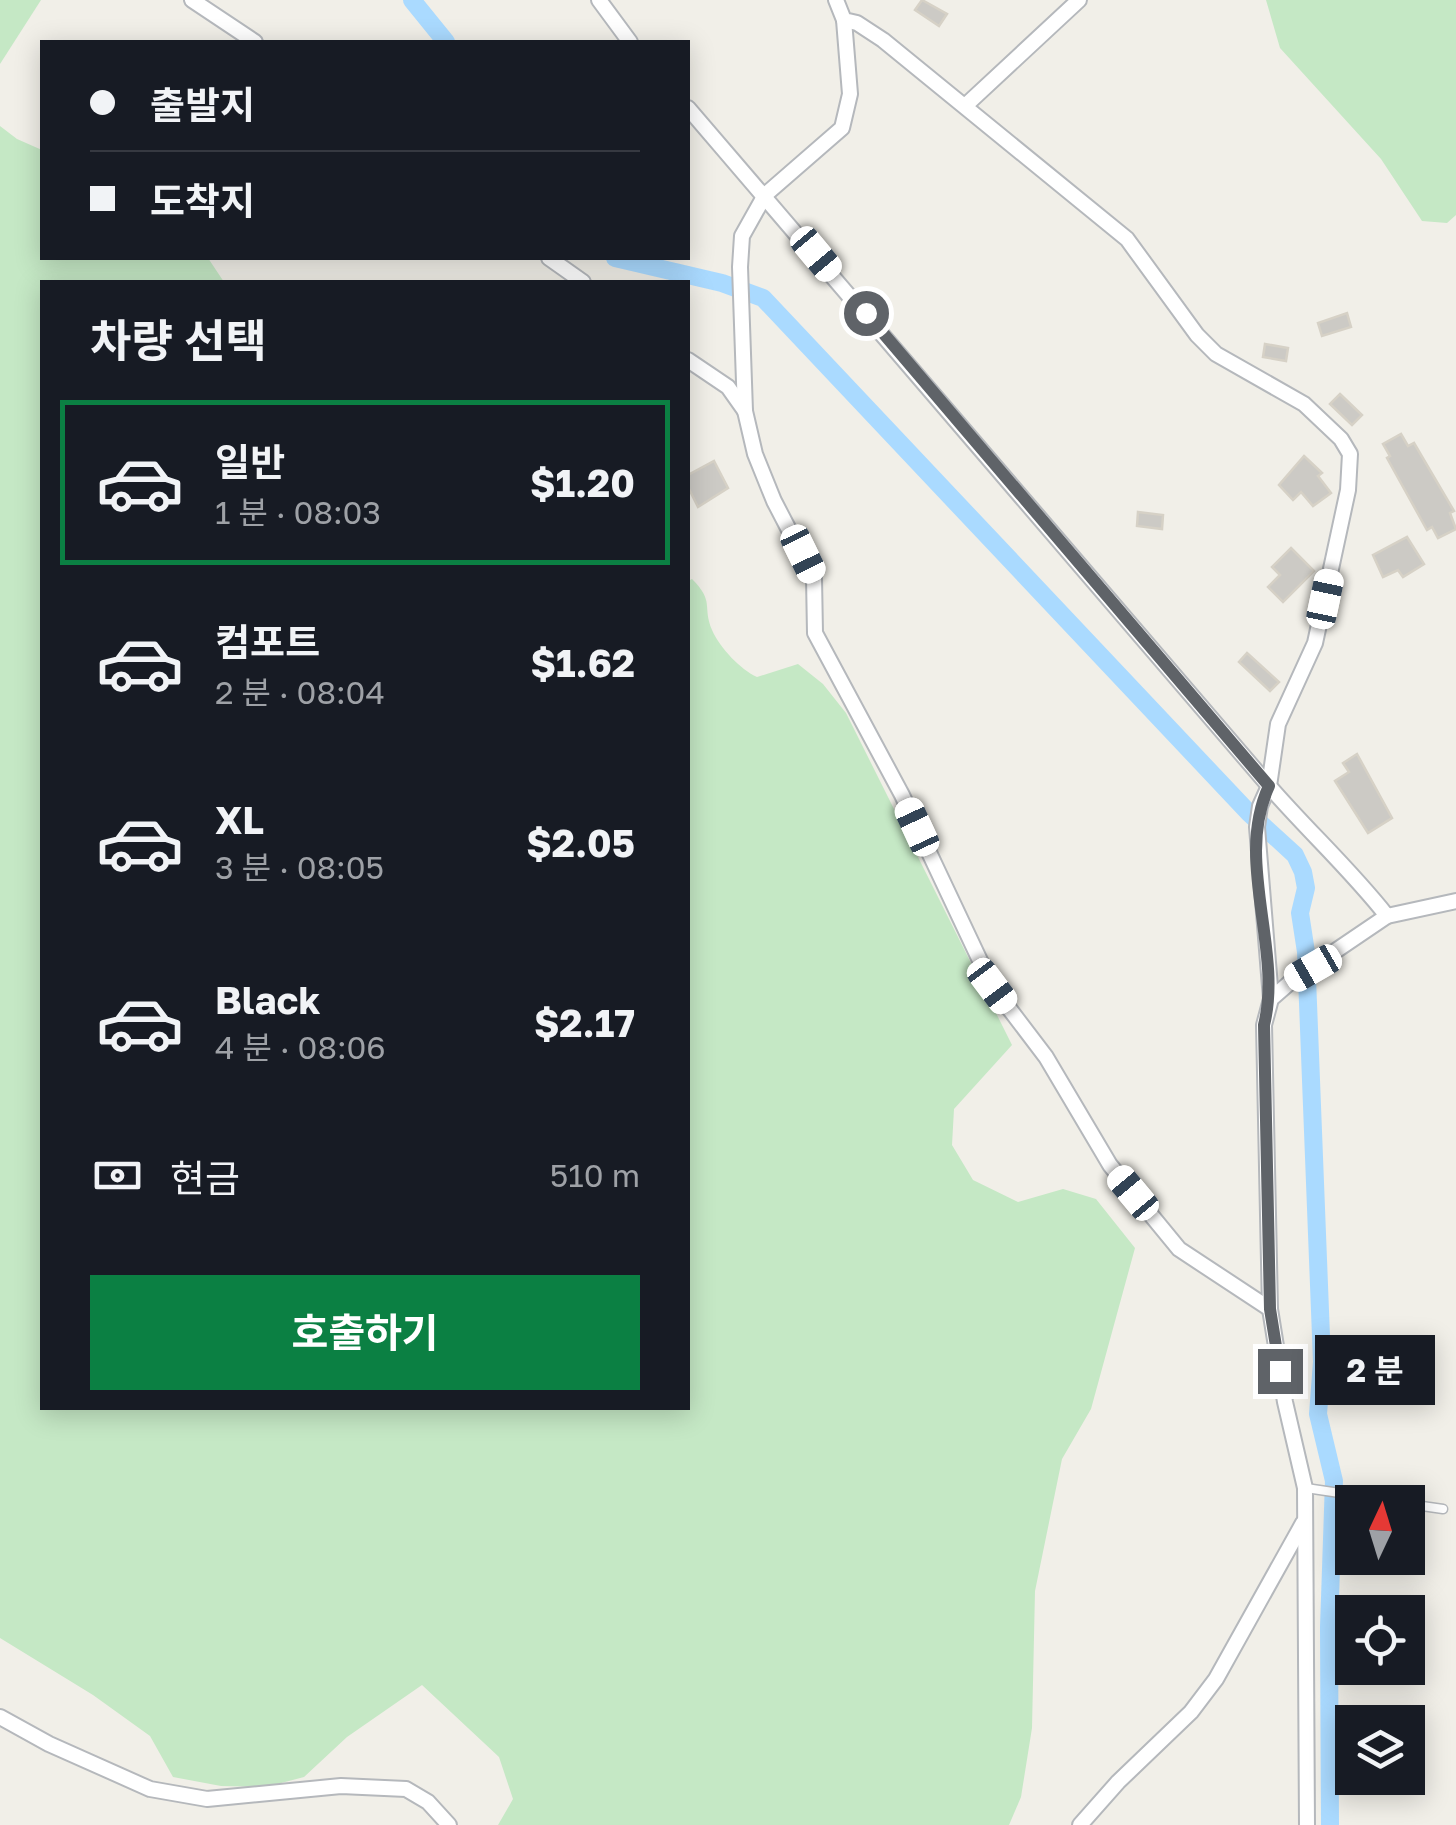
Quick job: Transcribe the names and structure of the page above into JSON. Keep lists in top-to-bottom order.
{
  "north": "top",
  "page": {
    "banner": ["출발지", "도착지"],
    "heading": "차량 선택",
    "list": [
      {
        "name": "일반",
        "note": "1 분 · 08:03",
        "value": "$1.20"
      },
      {
        "name": "컴포트",
        "note": "2 분 · 08:04",
        "value": "$1.62"
      },
      {
        "name": "XL",
        "note": "3 분 · 08:05",
        "value": "$2.05"
      },
      {
        "name": "Black",
        "note": "4 분 · 08:06",
        "value": "$2.17"
      }
    ],
    "pay": ["현금", "510 m"],
    "buttons": "호출하기",
    "bubble": "2 분"
  }
}
